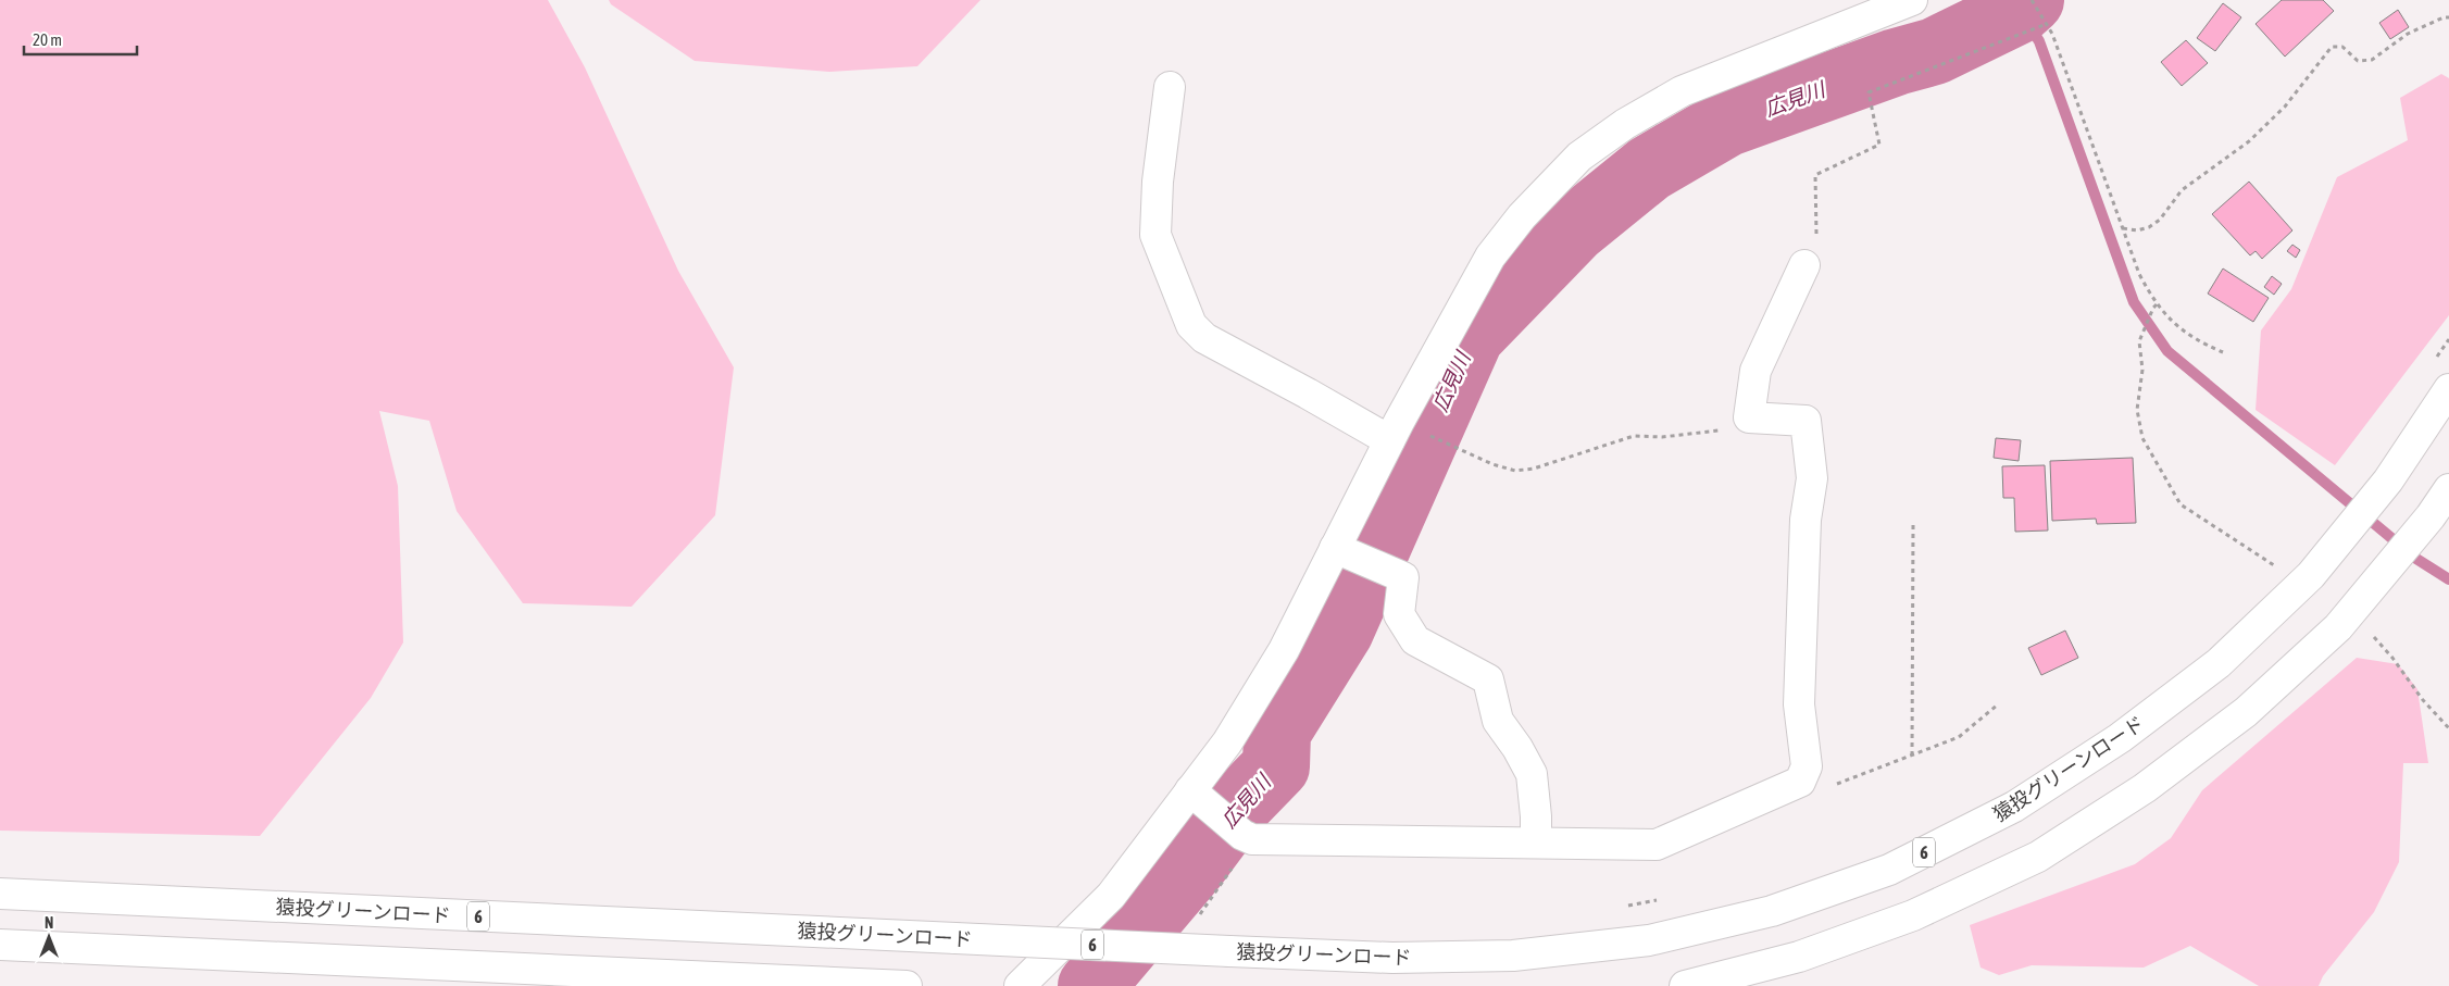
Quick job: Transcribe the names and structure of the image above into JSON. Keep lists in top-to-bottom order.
{
  "streets": {
    "main road": ["猿投グリーンロード", "6"]
  },
  "water": ["広見川"],
  "scale_bar": "20 m",
  "north": "top"
}
